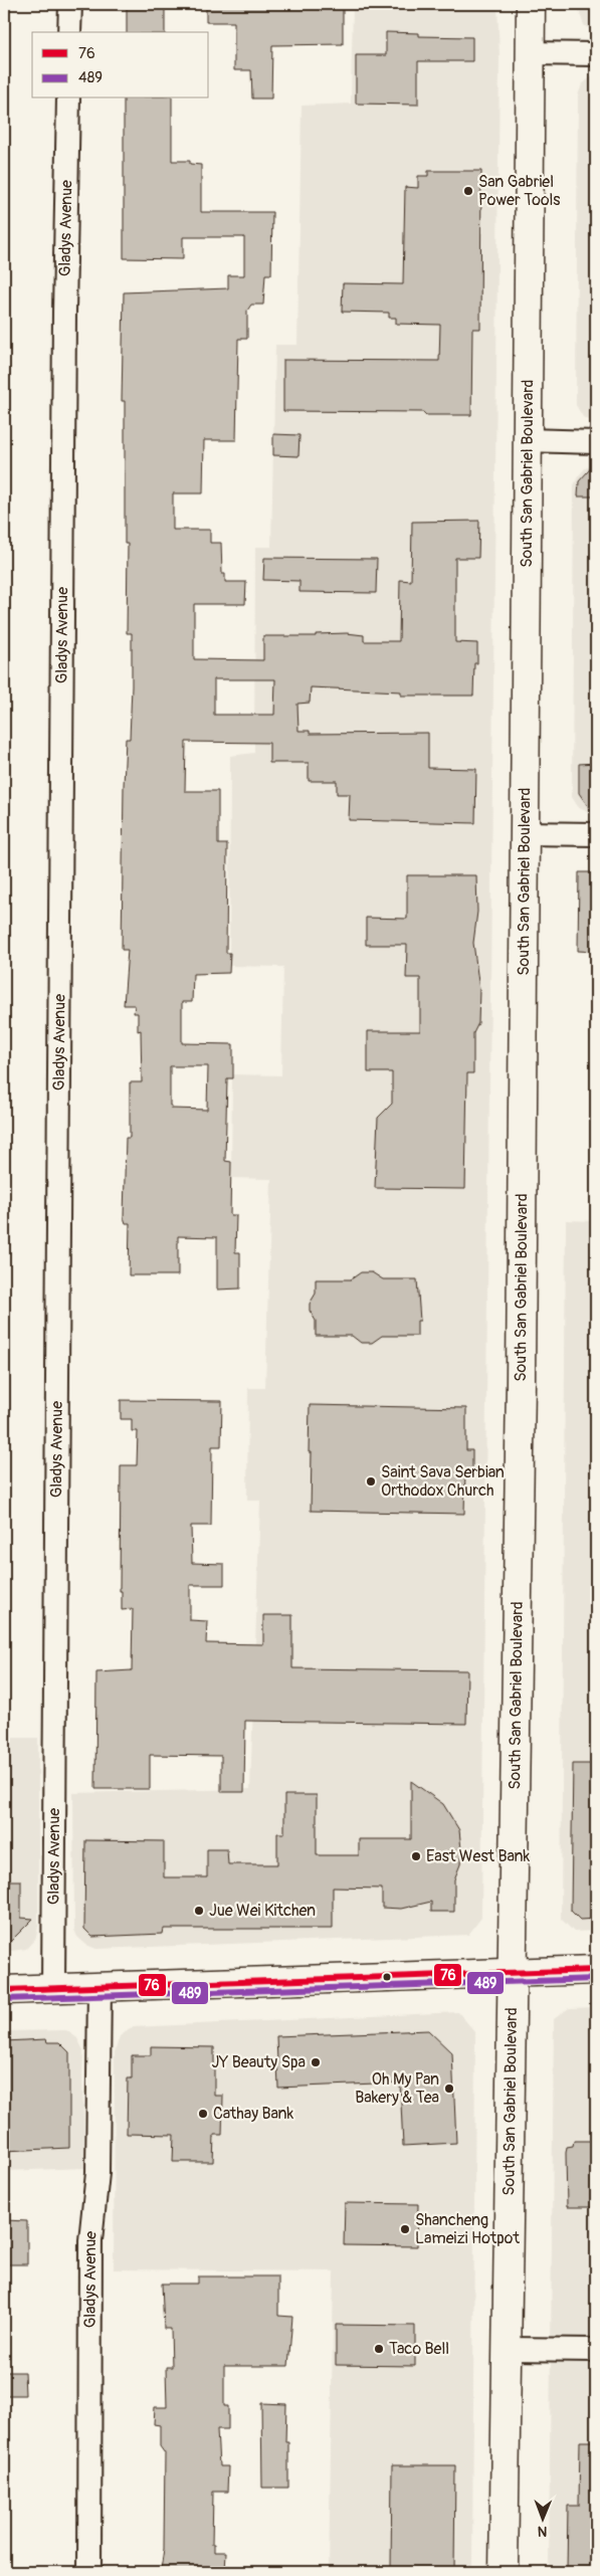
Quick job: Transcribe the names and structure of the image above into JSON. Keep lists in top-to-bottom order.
{
  "streets": {
    "main road": ["South San Gabriel Boulevard"],
    "street": ["Gladys Avenue"]
  },
  "places": [
    "San Gabriel Power Tools",
    "Saint Sava Serbian Orthodox Church",
    "East West Bank",
    "Jue Wei Kitchen",
    "JY Beauty Spa",
    "Oh My Pan Bakery & Tea",
    "Cathay Bank",
    "Shancheng Lameizi Hotpot",
    "Taco Bell"
  ],
  "lines": ["transit line 76", "transit line 489"],
  "legend": ["76", "489"],
  "north": "bottom"
}
